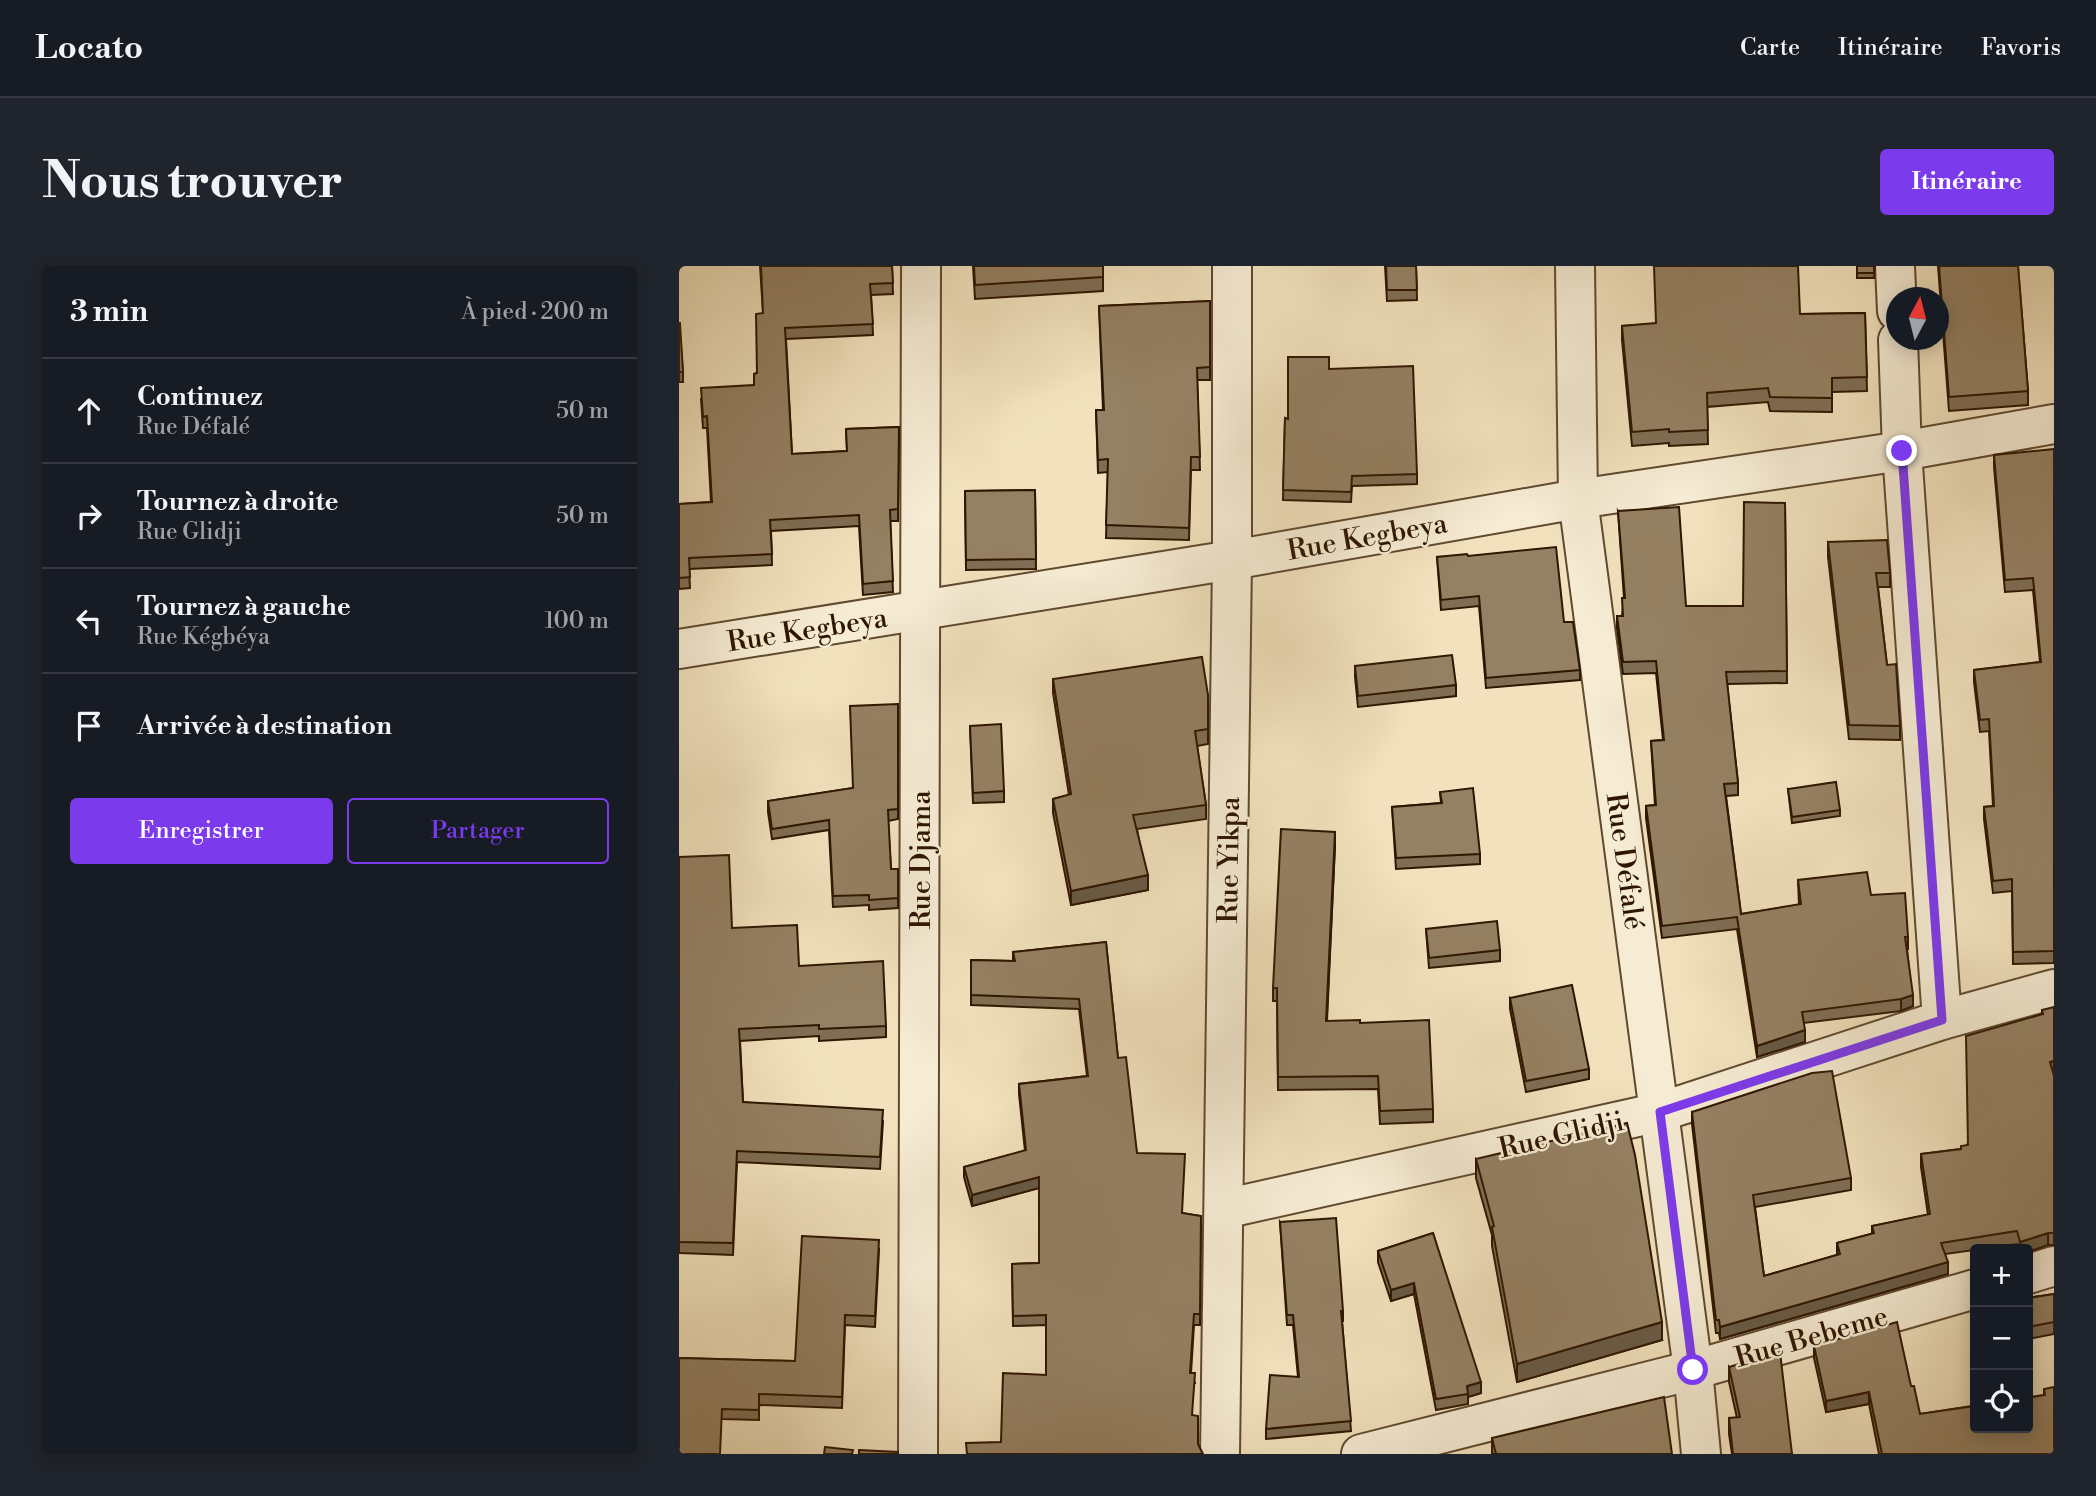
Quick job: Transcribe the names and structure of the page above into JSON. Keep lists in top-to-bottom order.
{
  "streets": {
    "street": [
      "Rue Kegbeya",
      "Rue Djama",
      "Rue Yikpa",
      "Rue Défalé",
      "Rue Glidji",
      "Rue Bebeme"
    ]
  },
  "crossings": [
    ["Rue Kegbeya", "Rue Djama"],
    ["Rue Kegbeya", "Rue Yikpa"],
    ["Rue Kegbeya", "Rue Défalé"],
    ["Rue Yikpa", "Rue Glidji"],
    ["Rue Défalé", "Rue Glidji"],
    ["Rue Défalé", "Rue Bebeme"]
  ],
  "north": "top",
  "page": {
    "header": "Locato",
    "nav": ["Carte", "Itinéraire", "Favoris"],
    "buttons": [
      "Itinéraire",
      ["Enregistrer", "Partager"]
    ],
    "title": "Nous trouver",
    "heading": ["3 min", "À pied · 200 m"],
    "list": [
      ["Continuez", "Rue Défalé", "50 m"],
      ["Tournez à droite", "Rue Glidji", "50 m"],
      ["Tournez à gauche", "Rue Kégbéya", "100 m"],
      "Arrivée à destination"
    ],
    "map_buttons": ["+", "−"]
  }
}
